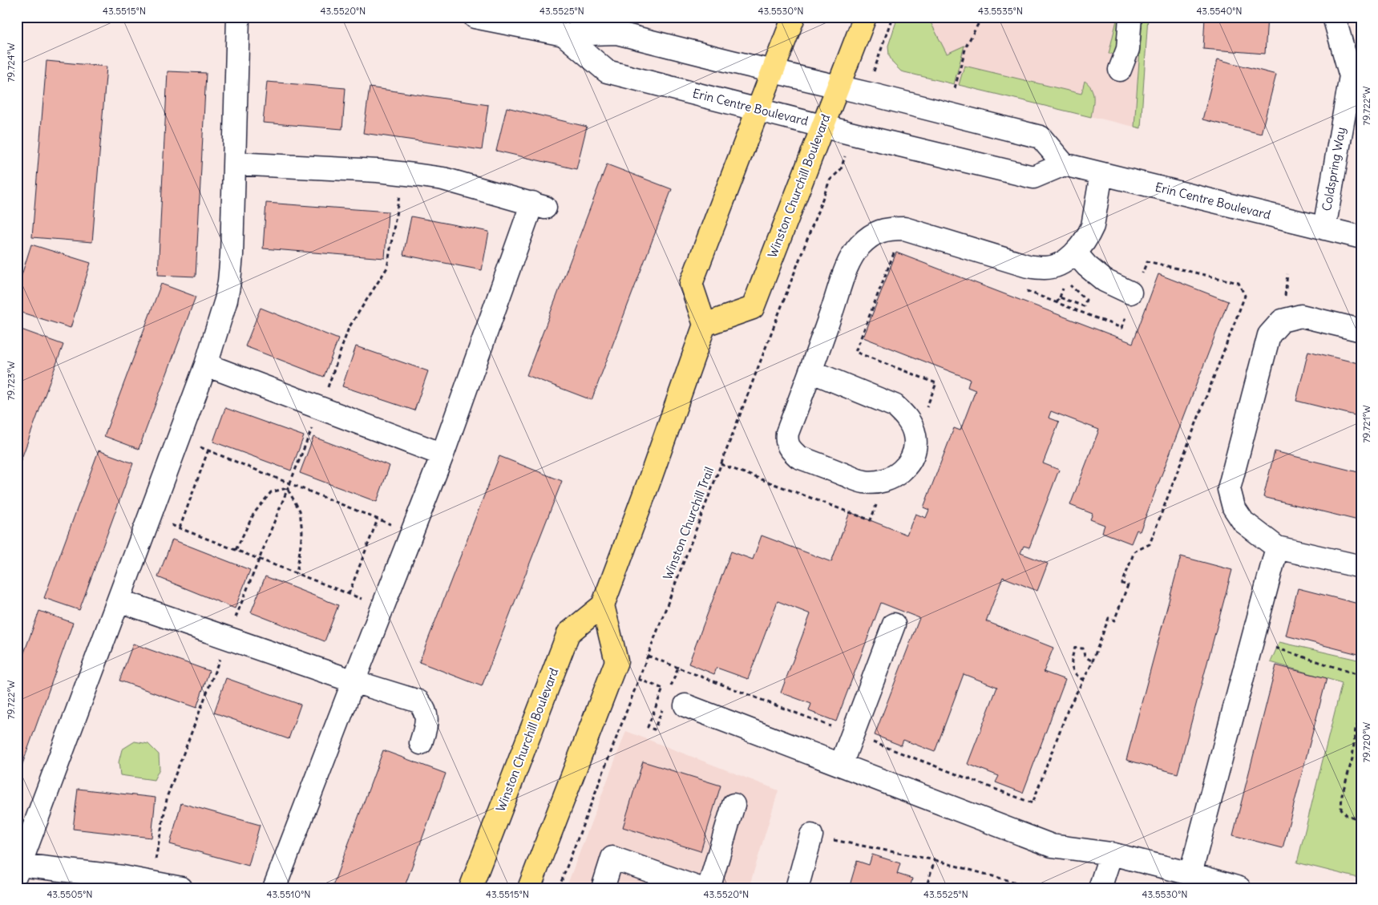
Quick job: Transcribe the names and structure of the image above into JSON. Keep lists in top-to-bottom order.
{
  "streets": {
    "main road": ["Winston Churchill Boulevard"],
    "street": ["Erin Centre Boulevard", "Coldspring Way"],
    "path": ["Winston Churchill Trail"]
  },
  "crossings": [
    ["Erin Centre Boulevard", "Coldspring Way"],
    ["Erin Centre Boulevard", "Winston Churchill Boulevard"]
  ],
  "coordinates": [
    "43.5515°N",
    "43.5520°N",
    "43.5525°N",
    "43.5530°N",
    "43.5535°N",
    "43.5540°N",
    "79.724°W",
    "79.722°W",
    "79.723°W",
    "79.721°W",
    "79.720°W",
    "43.5505°N",
    "43.5510°N"
  ]
}
